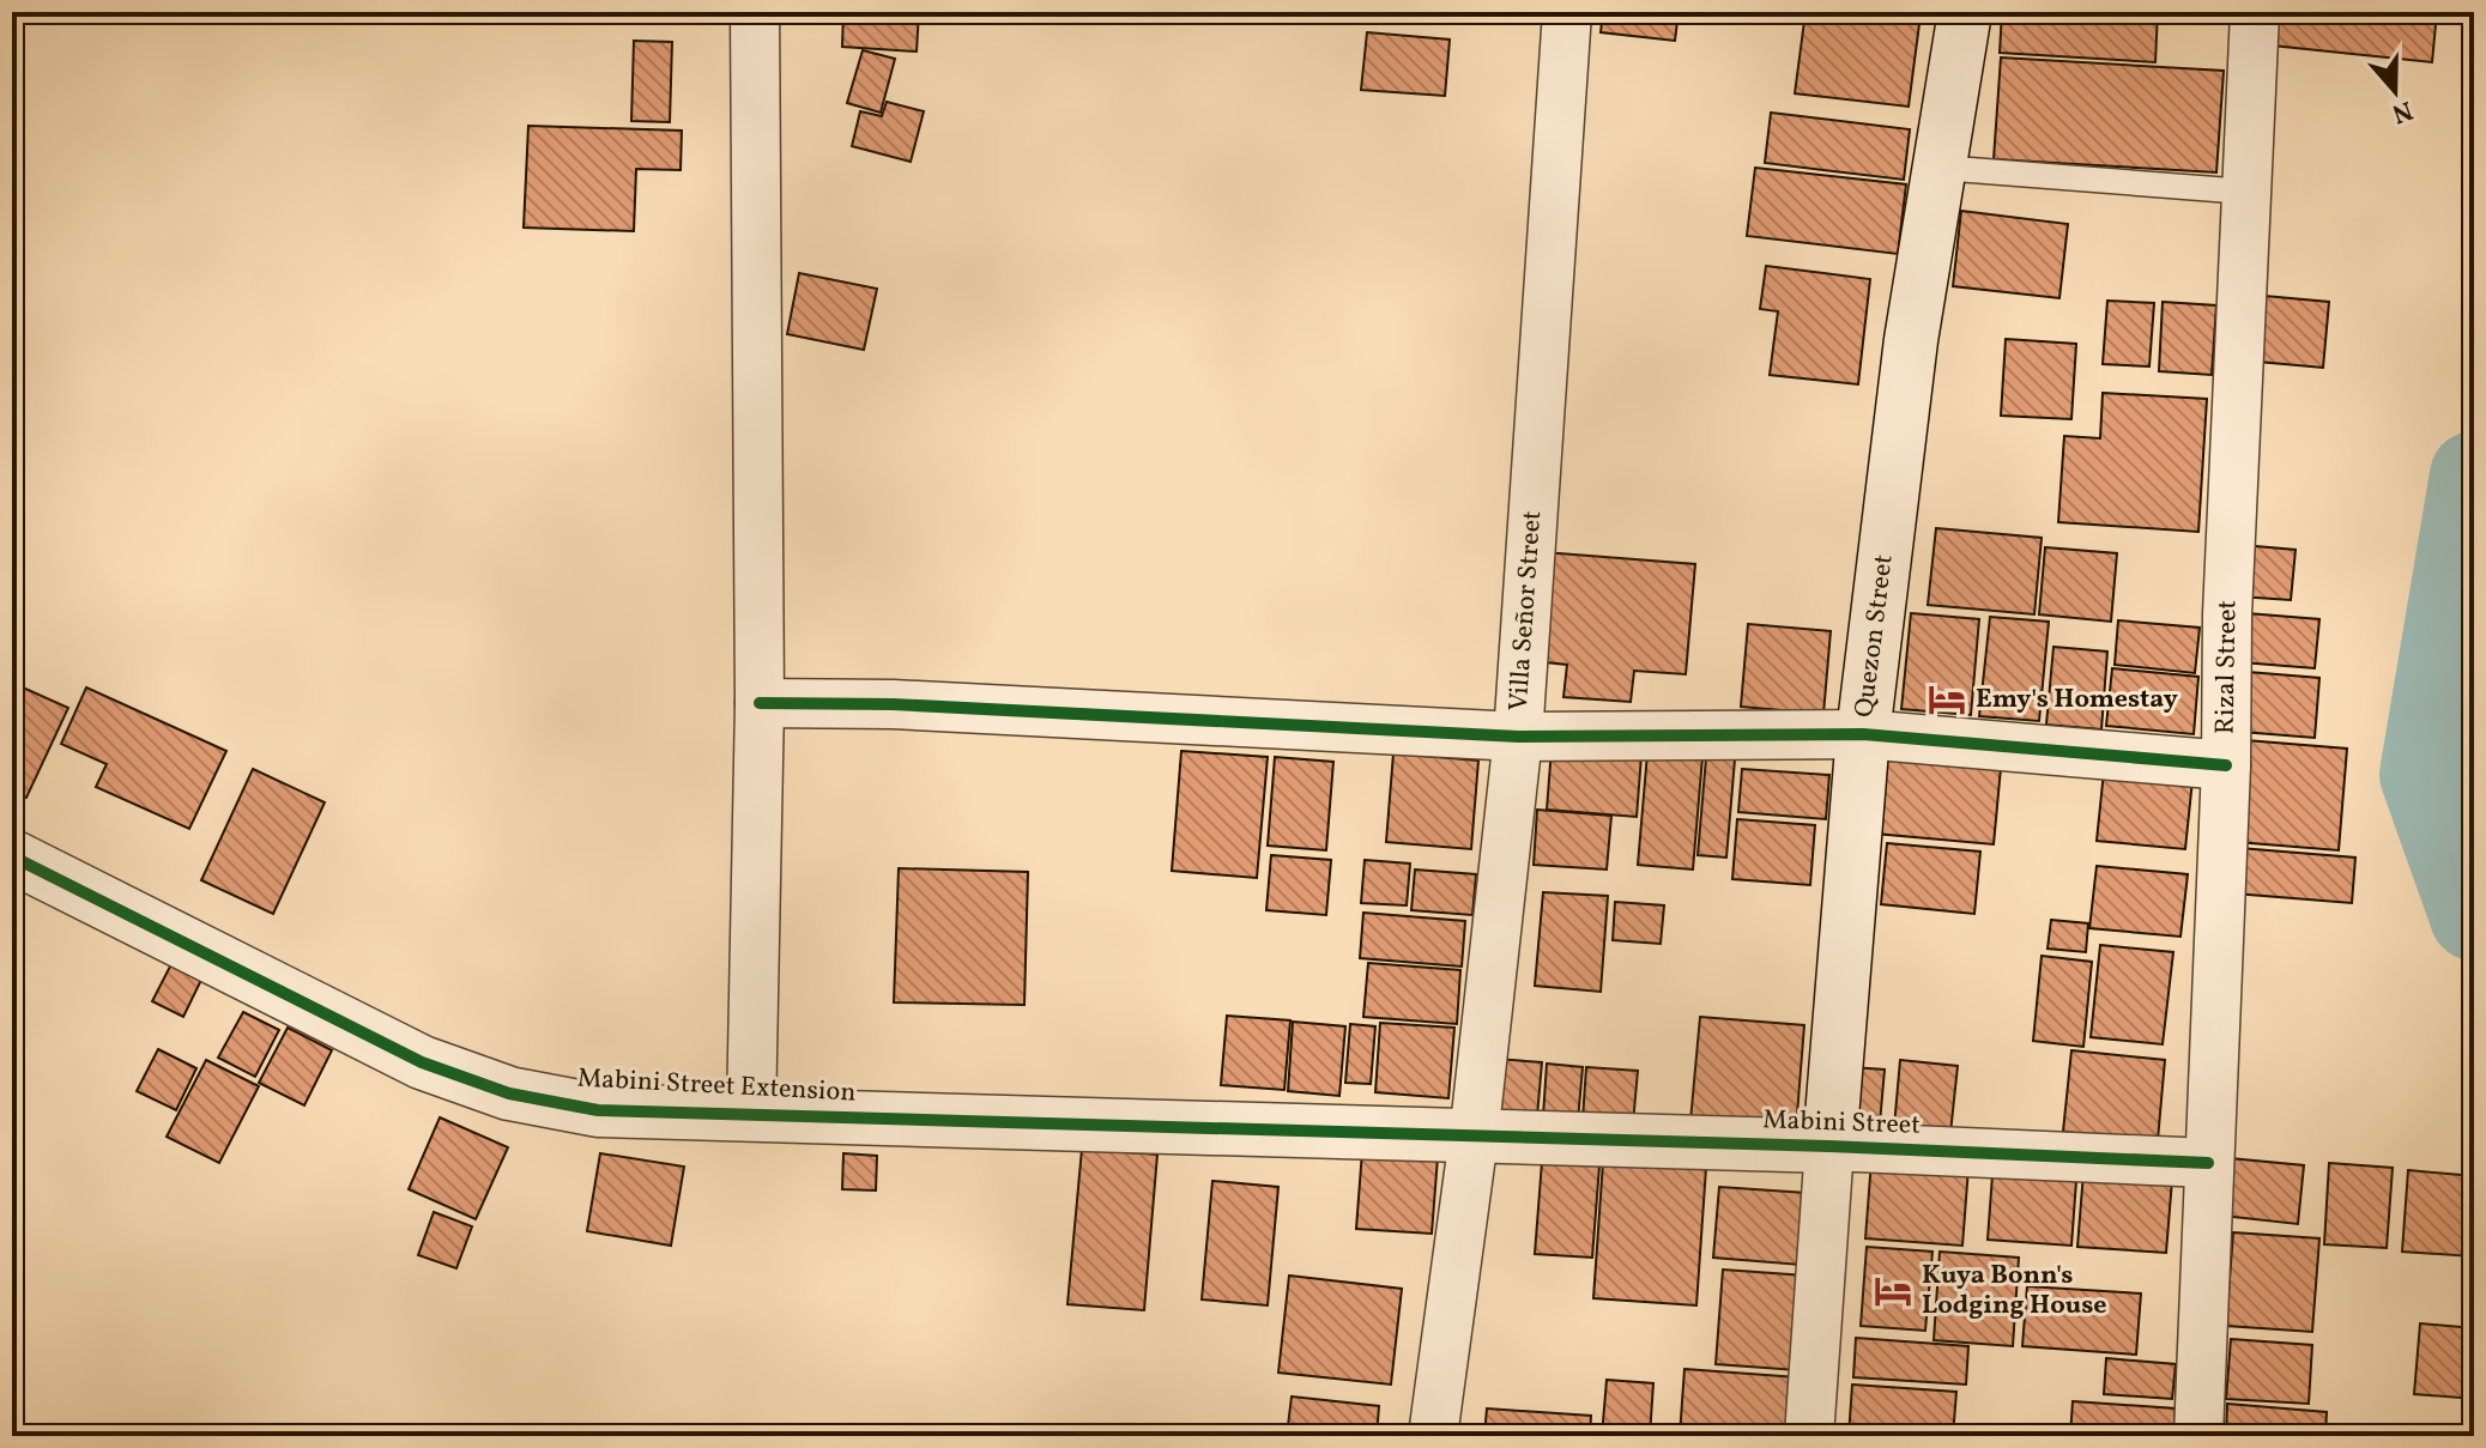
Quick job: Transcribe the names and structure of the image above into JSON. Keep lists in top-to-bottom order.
{
  "streets": {
    "street": [
      "Villa Señor Street",
      "Quezon Street",
      "Rizal Street",
      "Mabini Street Extension",
      "Mabini Street"
    ]
  },
  "crossings": [
    ["Villa Señor Street", "Mabini Street Extension"],
    ["Villa Señor Street", "Mabini Street"],
    ["Quezon Street", "Mabini Street"],
    ["Rizal Street", "Mabini Street"],
    ["Mabini Street Extension", "Mabini Street"]
  ],
  "places": {
    "hotel": ["Emy's Homestay", "Kuya Bonn's Lodging House"]
  },
  "north": "bottom"
}
